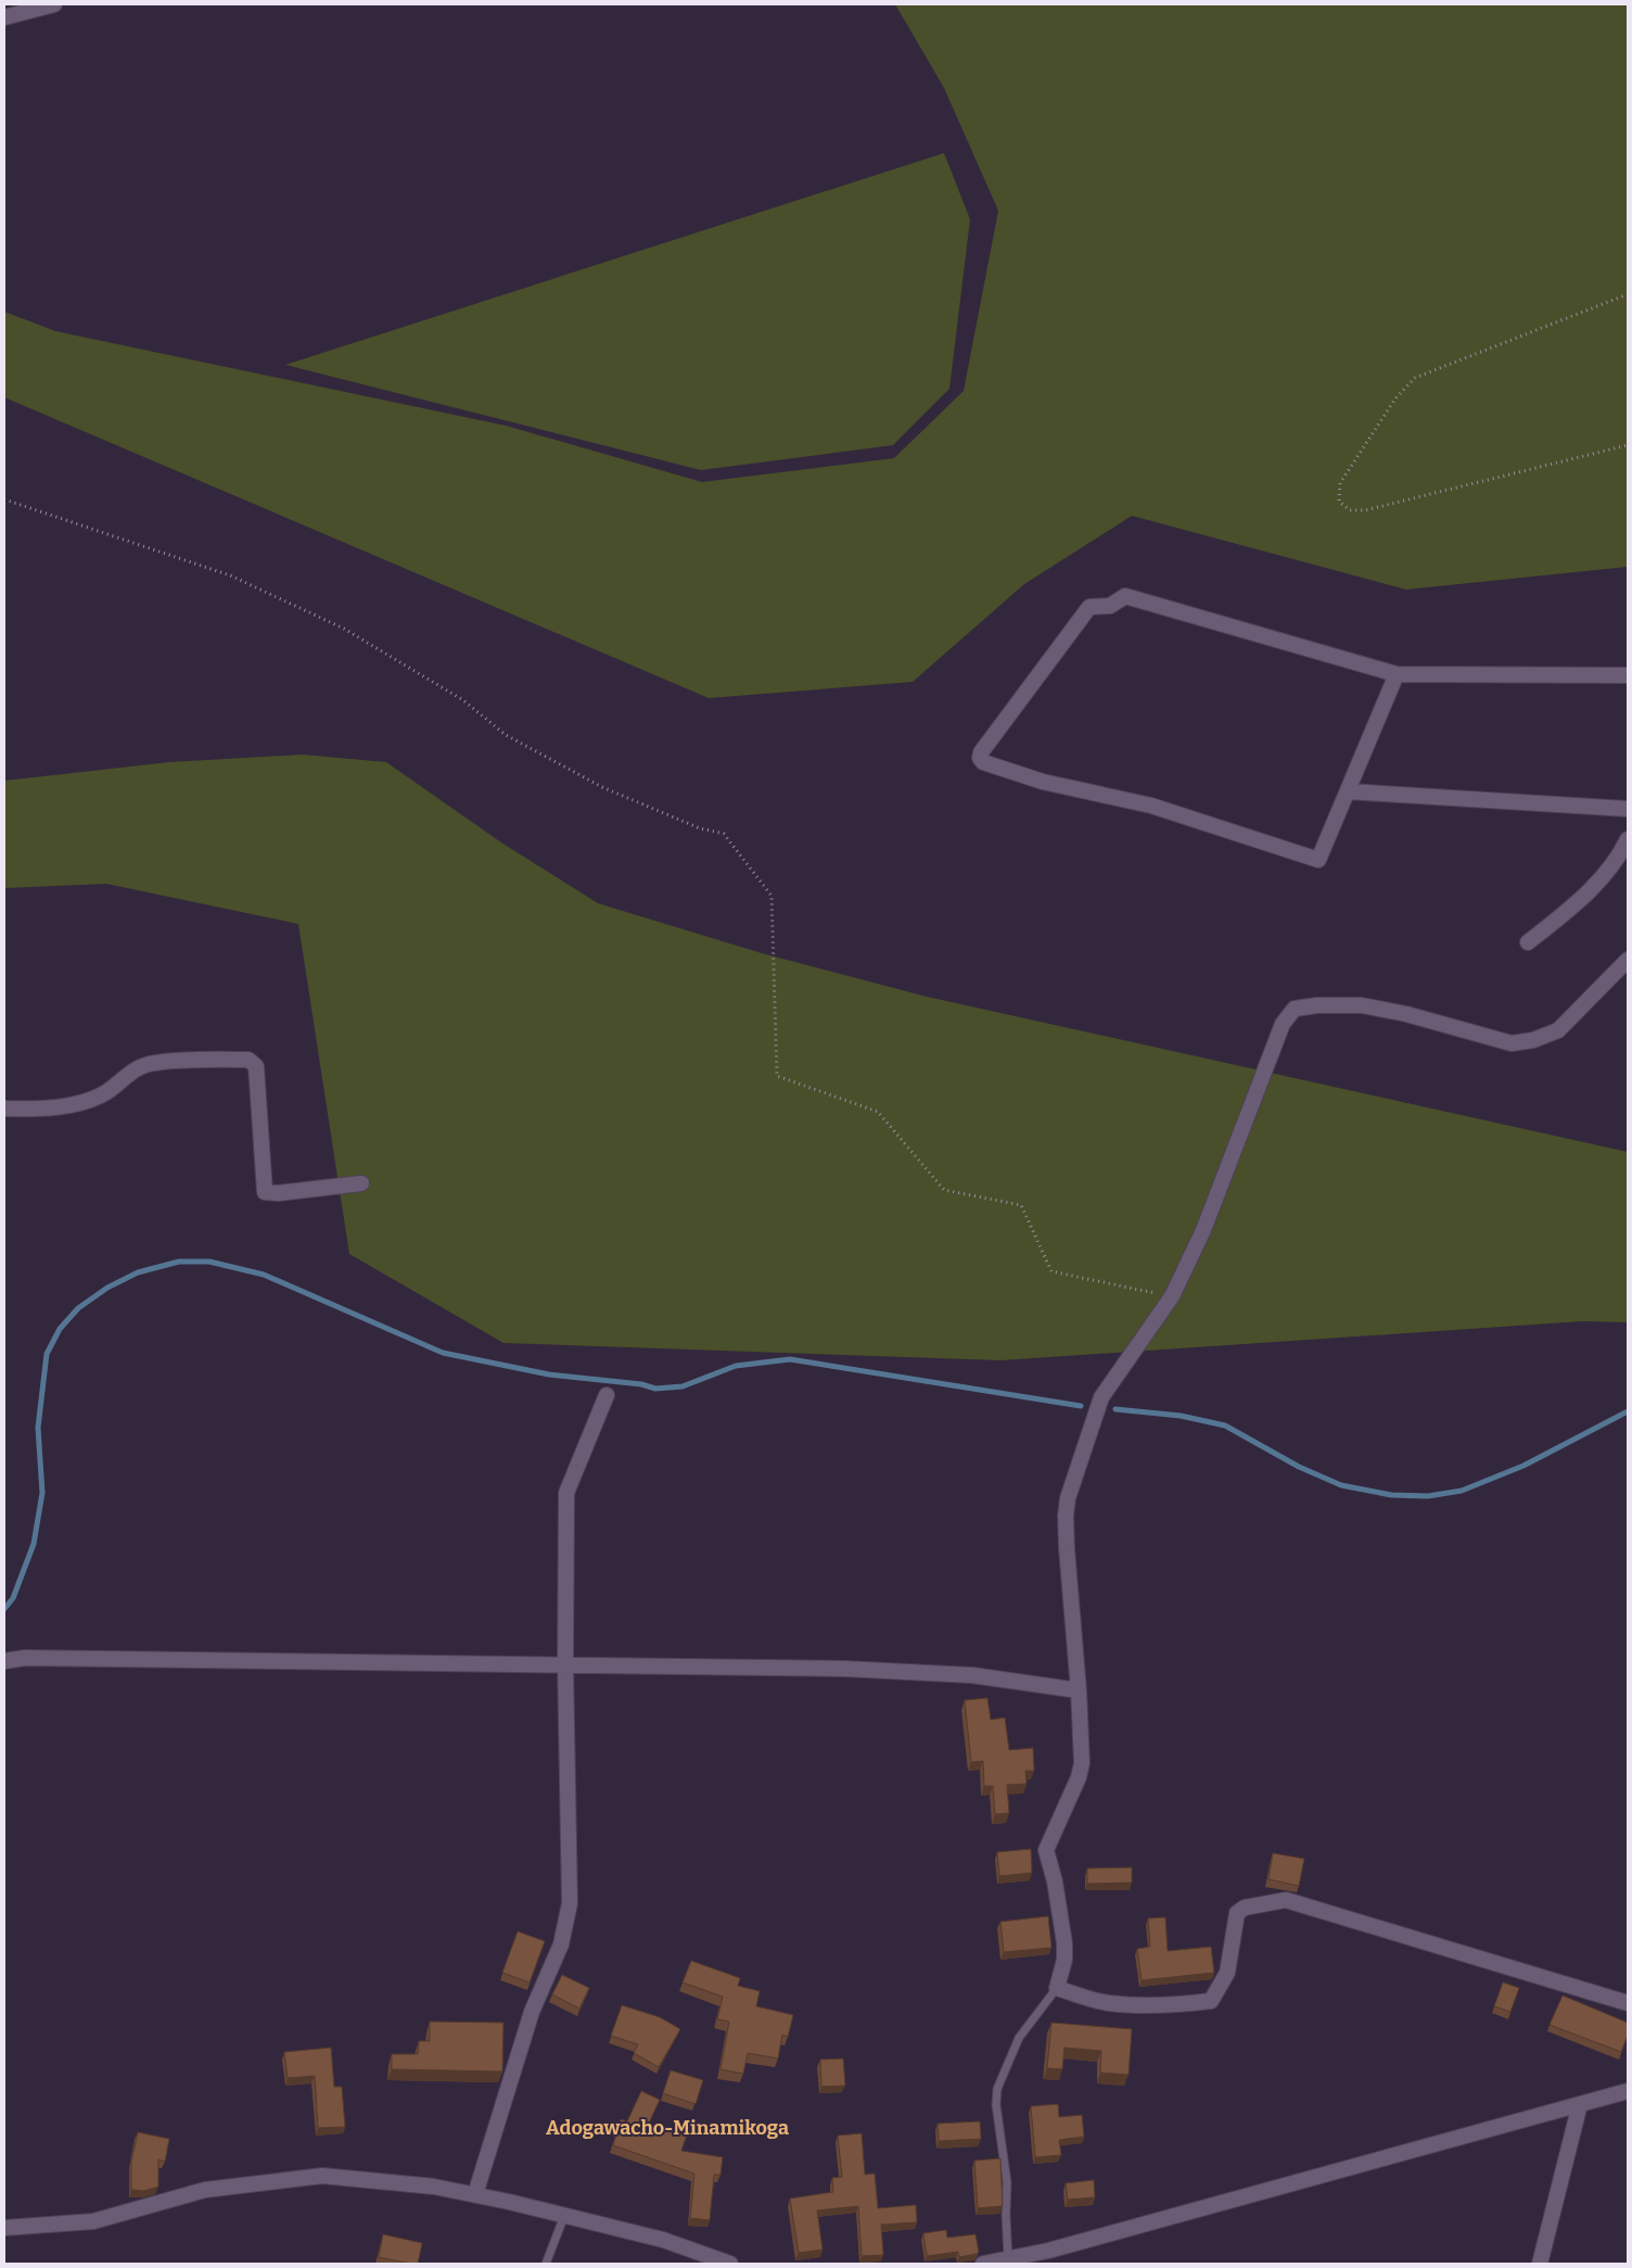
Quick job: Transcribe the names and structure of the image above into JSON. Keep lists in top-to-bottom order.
{
  "districts": ["Adogawacho-Minamikoga"]
}
